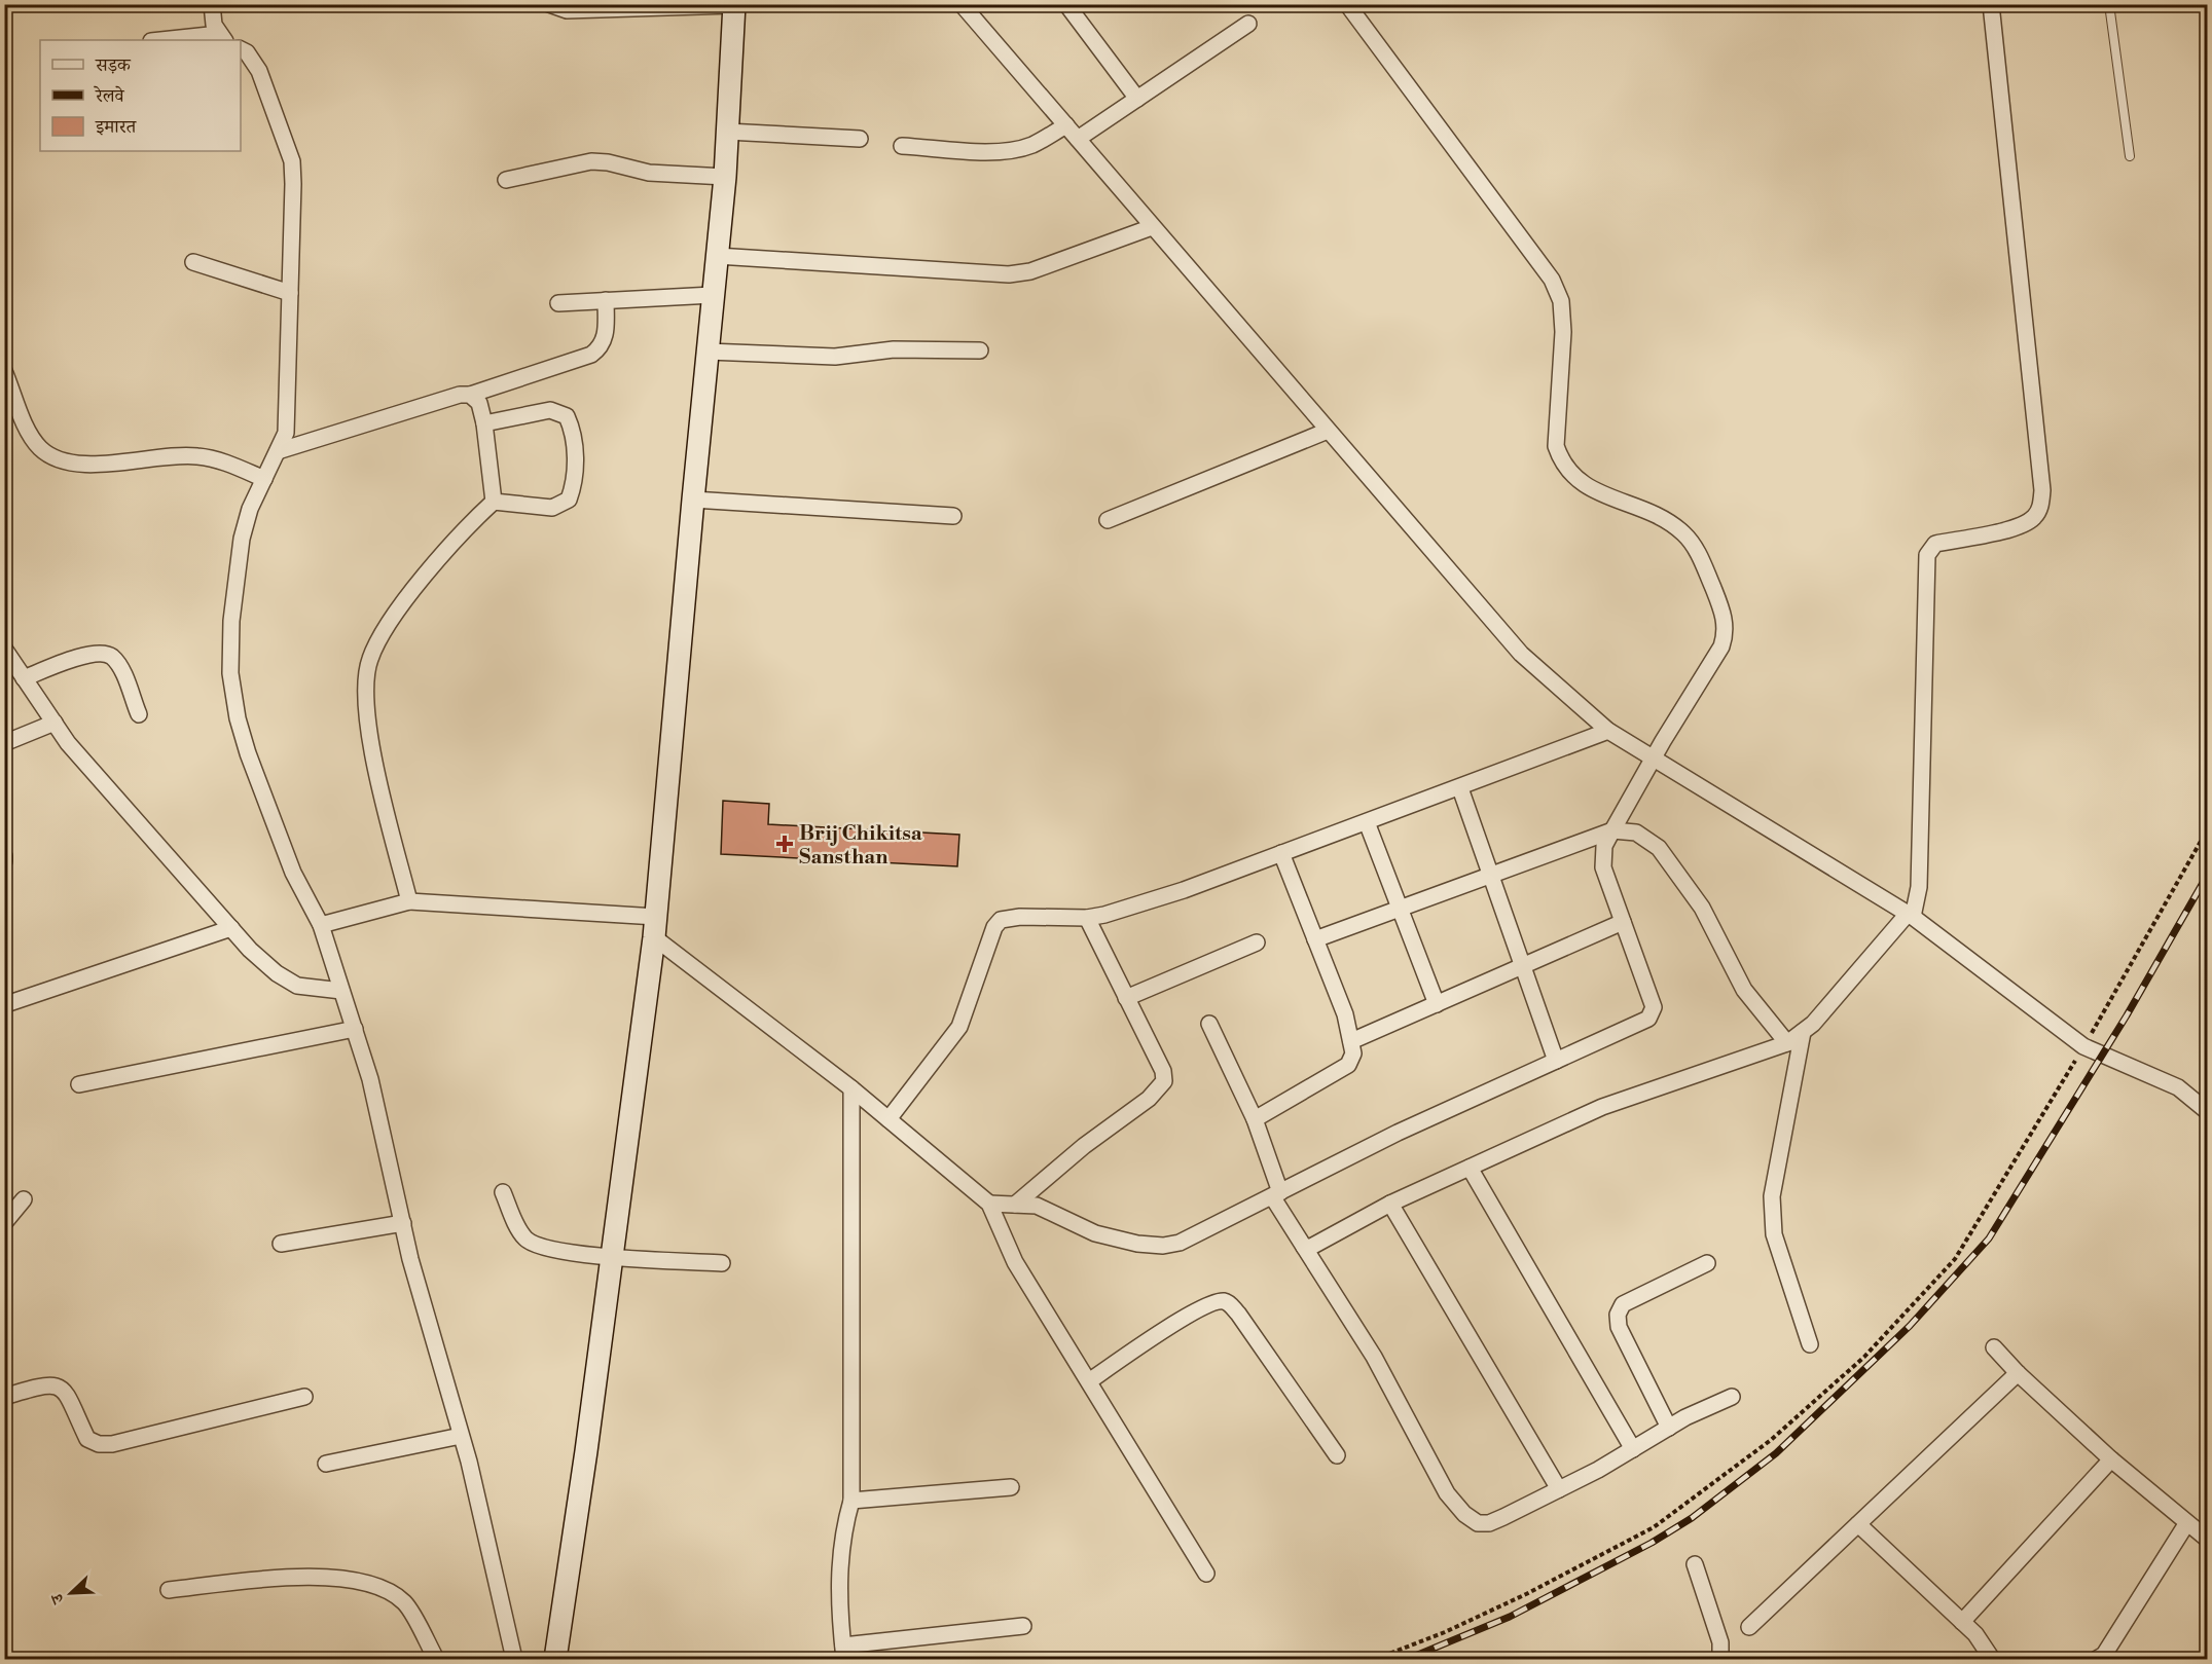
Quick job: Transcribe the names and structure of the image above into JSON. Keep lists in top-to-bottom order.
{
  "places": {
    "health": ["Brij Chikitsa Sansthan"]
  },
  "legend": ["सड़क", "रेलवे", "इमारत"],
  "north": "bottom left"
}
